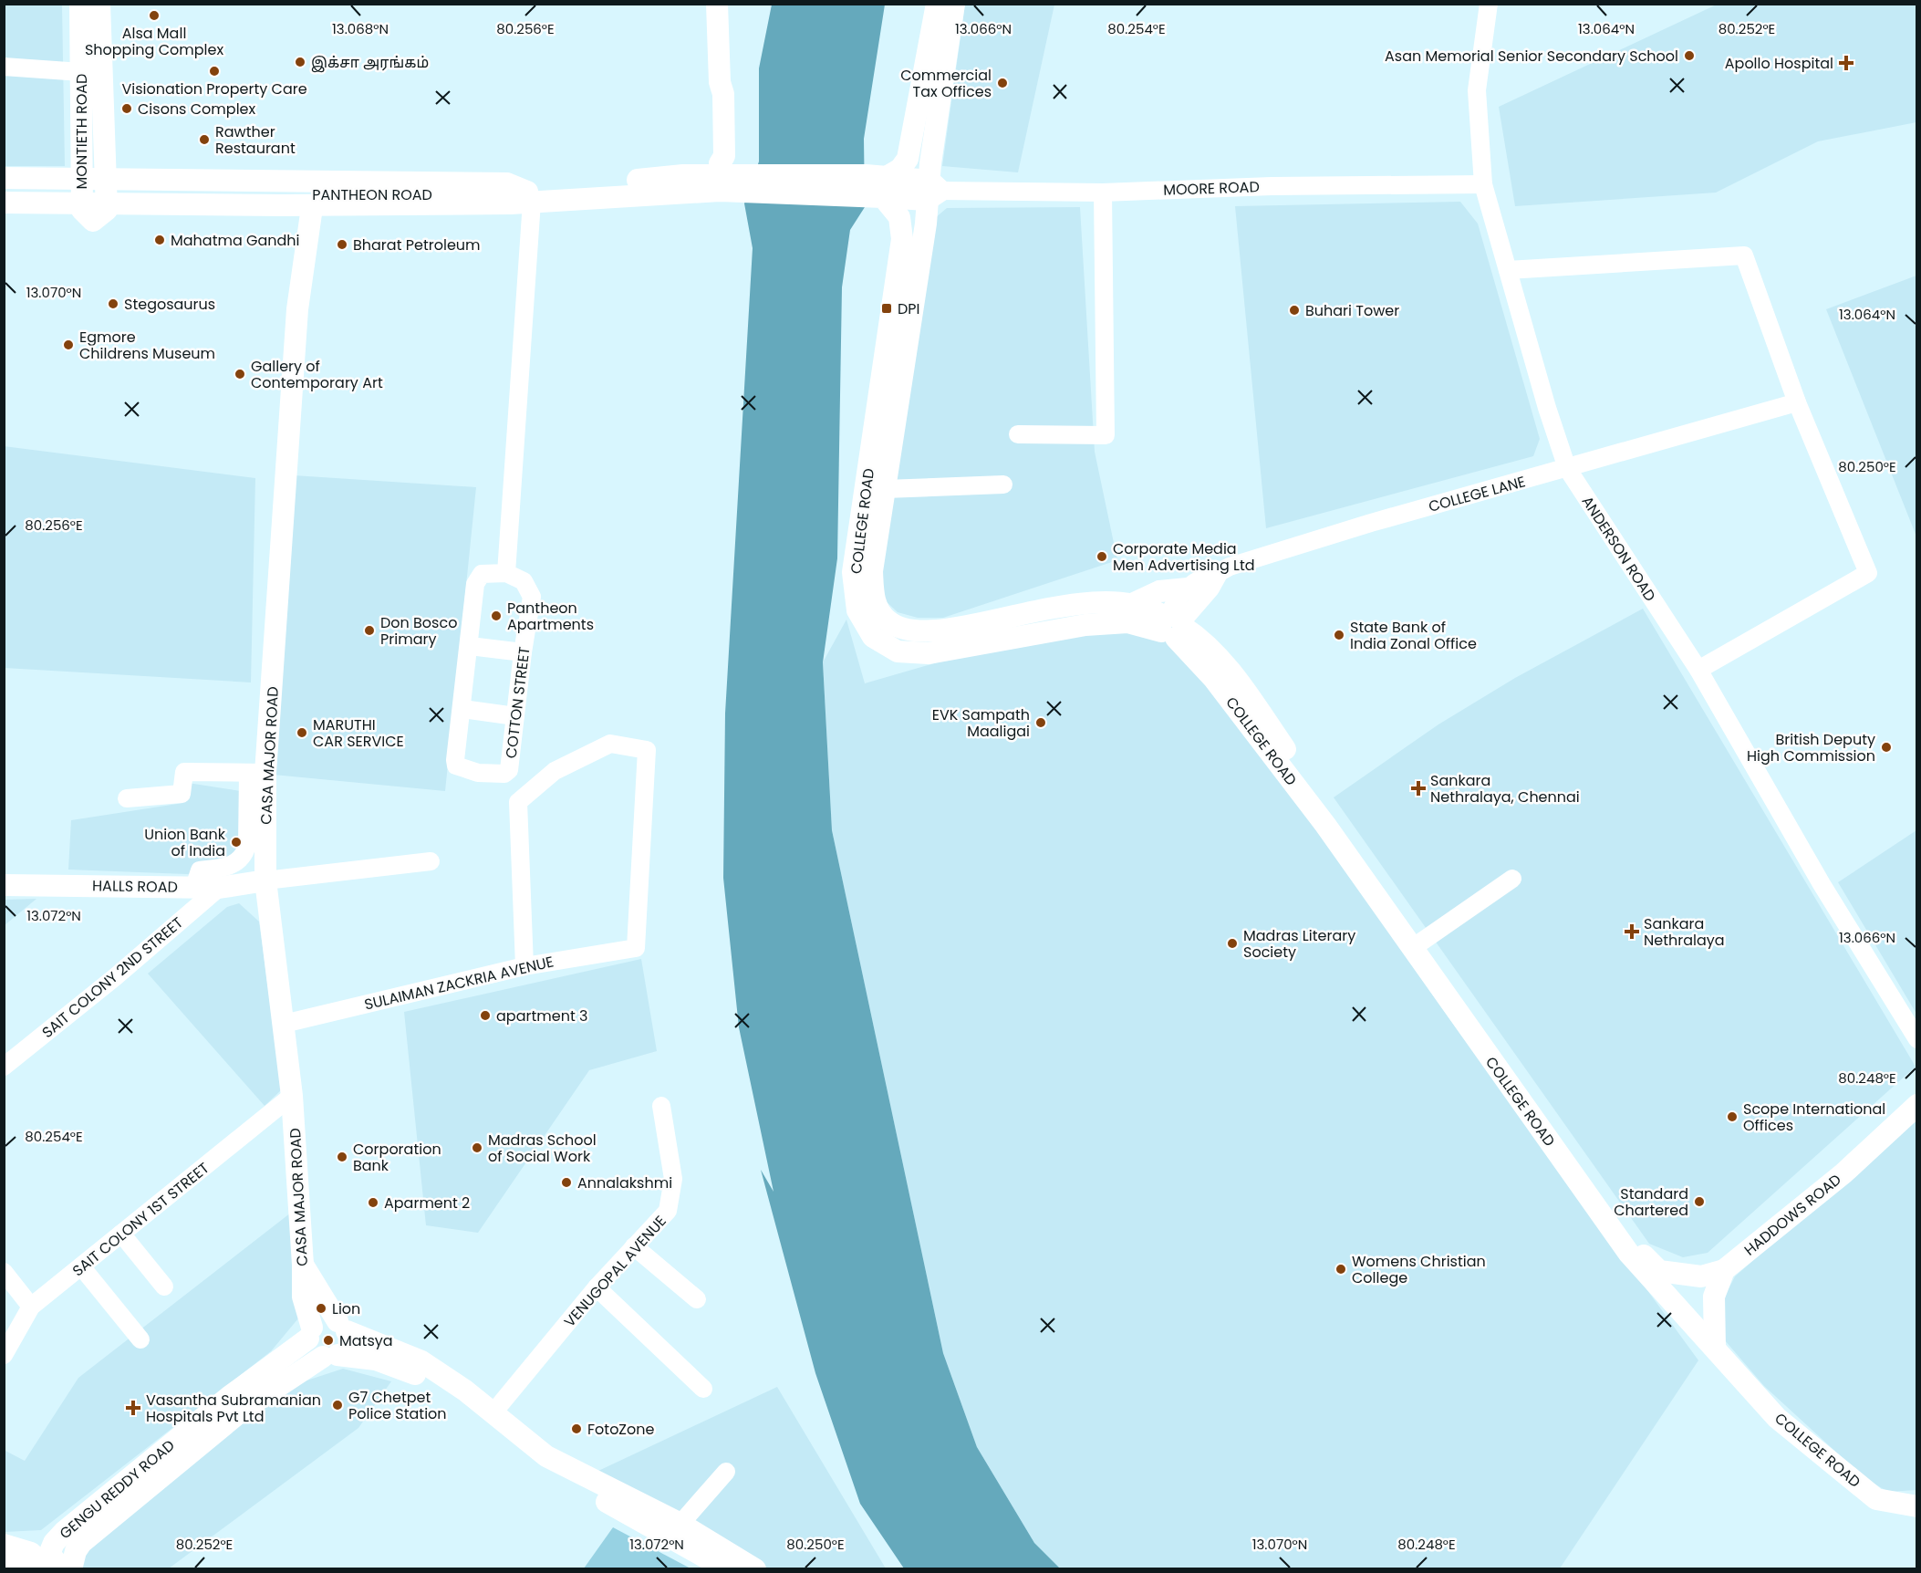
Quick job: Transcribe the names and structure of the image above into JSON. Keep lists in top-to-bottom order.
{
  "streets": {
    "main road": [
      "MONTIETH ROAD",
      "PANTHEON ROAD",
      "COLLEGE ROAD",
      "CASA MAJOR ROAD",
      "HALLS ROAD",
      "HADDOWS ROAD",
      "GENGU REDDY ROAD"
    ],
    "street": [
      "MOORE ROAD",
      "COLLEGE LANE",
      "ANDERSON ROAD",
      "COTTON STREET",
      "SAIT COLONY 2ND STREET",
      "SULAIMAN ZACKRIA AVENUE",
      "SAIT COLONY 1ST STREET",
      "VENUGOPAL AVENUE"
    ]
  },
  "crossings": [
    ["MOORE ROAD", "COLLEGE ROAD"],
    ["MOORE ROAD", "ANDERSON ROAD"],
    ["COLLEGE LANE", "COLLEGE ROAD"],
    ["COLLEGE LANE", "ANDERSON ROAD"],
    ["COLLEGE ROAD", "HADDOWS ROAD"],
    ["CASA MAJOR ROAD", "HALLS ROAD"],
    ["CASA MAJOR ROAD", "SULAIMAN ZACKRIA AVENUE"],
    ["CASA MAJOR ROAD", "SAIT COLONY 1ST STREET"],
    ["CASA MAJOR ROAD", "GENGU REDDY ROAD"],
    ["HALLS ROAD", "SAIT COLONY 2ND STREET"]
  ],
  "places": {
    "other": [
      "Alsa Mall Shopping Complex",
      "Asan Memorial Senior Secondary School",
      "இக்சா அரங்கம்",
      "Visionation Property Care",
      "Commercial Tax Offices",
      "Cisons Complex",
      "Rawther Restaurant",
      "Mahatma Gandhi",
      "Bharat Petroleum",
      "Stegosaurus",
      "Buhari Tower",
      "Egmore Childrens Museum",
      "Gallery of Contemporary Art",
      "Corporate Media Men Advertising Ltd",
      "Pantheon Apartments",
      "Don Bosco Primary",
      "State Bank of India Zonal Office",
      "EVK Sampath Maaligai",
      "MARUTHI CAR SERVICE",
      "British Deputy High Commission",
      "Union Bank of India",
      "Madras Literary Society",
      "apartment 3",
      "Scope International Offices",
      "Madras School of Social Work",
      "Corporation Bank",
      "Annalakshmi",
      "Standard Chartered",
      "Aparment 2",
      "Womens Christian College",
      "Lion",
      "Matsya",
      "G7 Chetpet Police Station",
      "FotoZone"
    ],
    "health": [
      "Apollo Hospital",
      "Sankara Nethralaya, Chennai",
      "Sankara Nethralaya",
      "Vasantha Subramanian Hospitals Pvt Ltd"
    ],
    "transit": ["DPI"]
  },
  "coordinates": [
    "13.068°N",
    "80.256°E",
    "13.066°N",
    "80.254°E",
    "13.064°N",
    "80.252°E",
    "13.070°N",
    "80.250°E",
    "13.072°N",
    "80.248°E"
  ]
}
